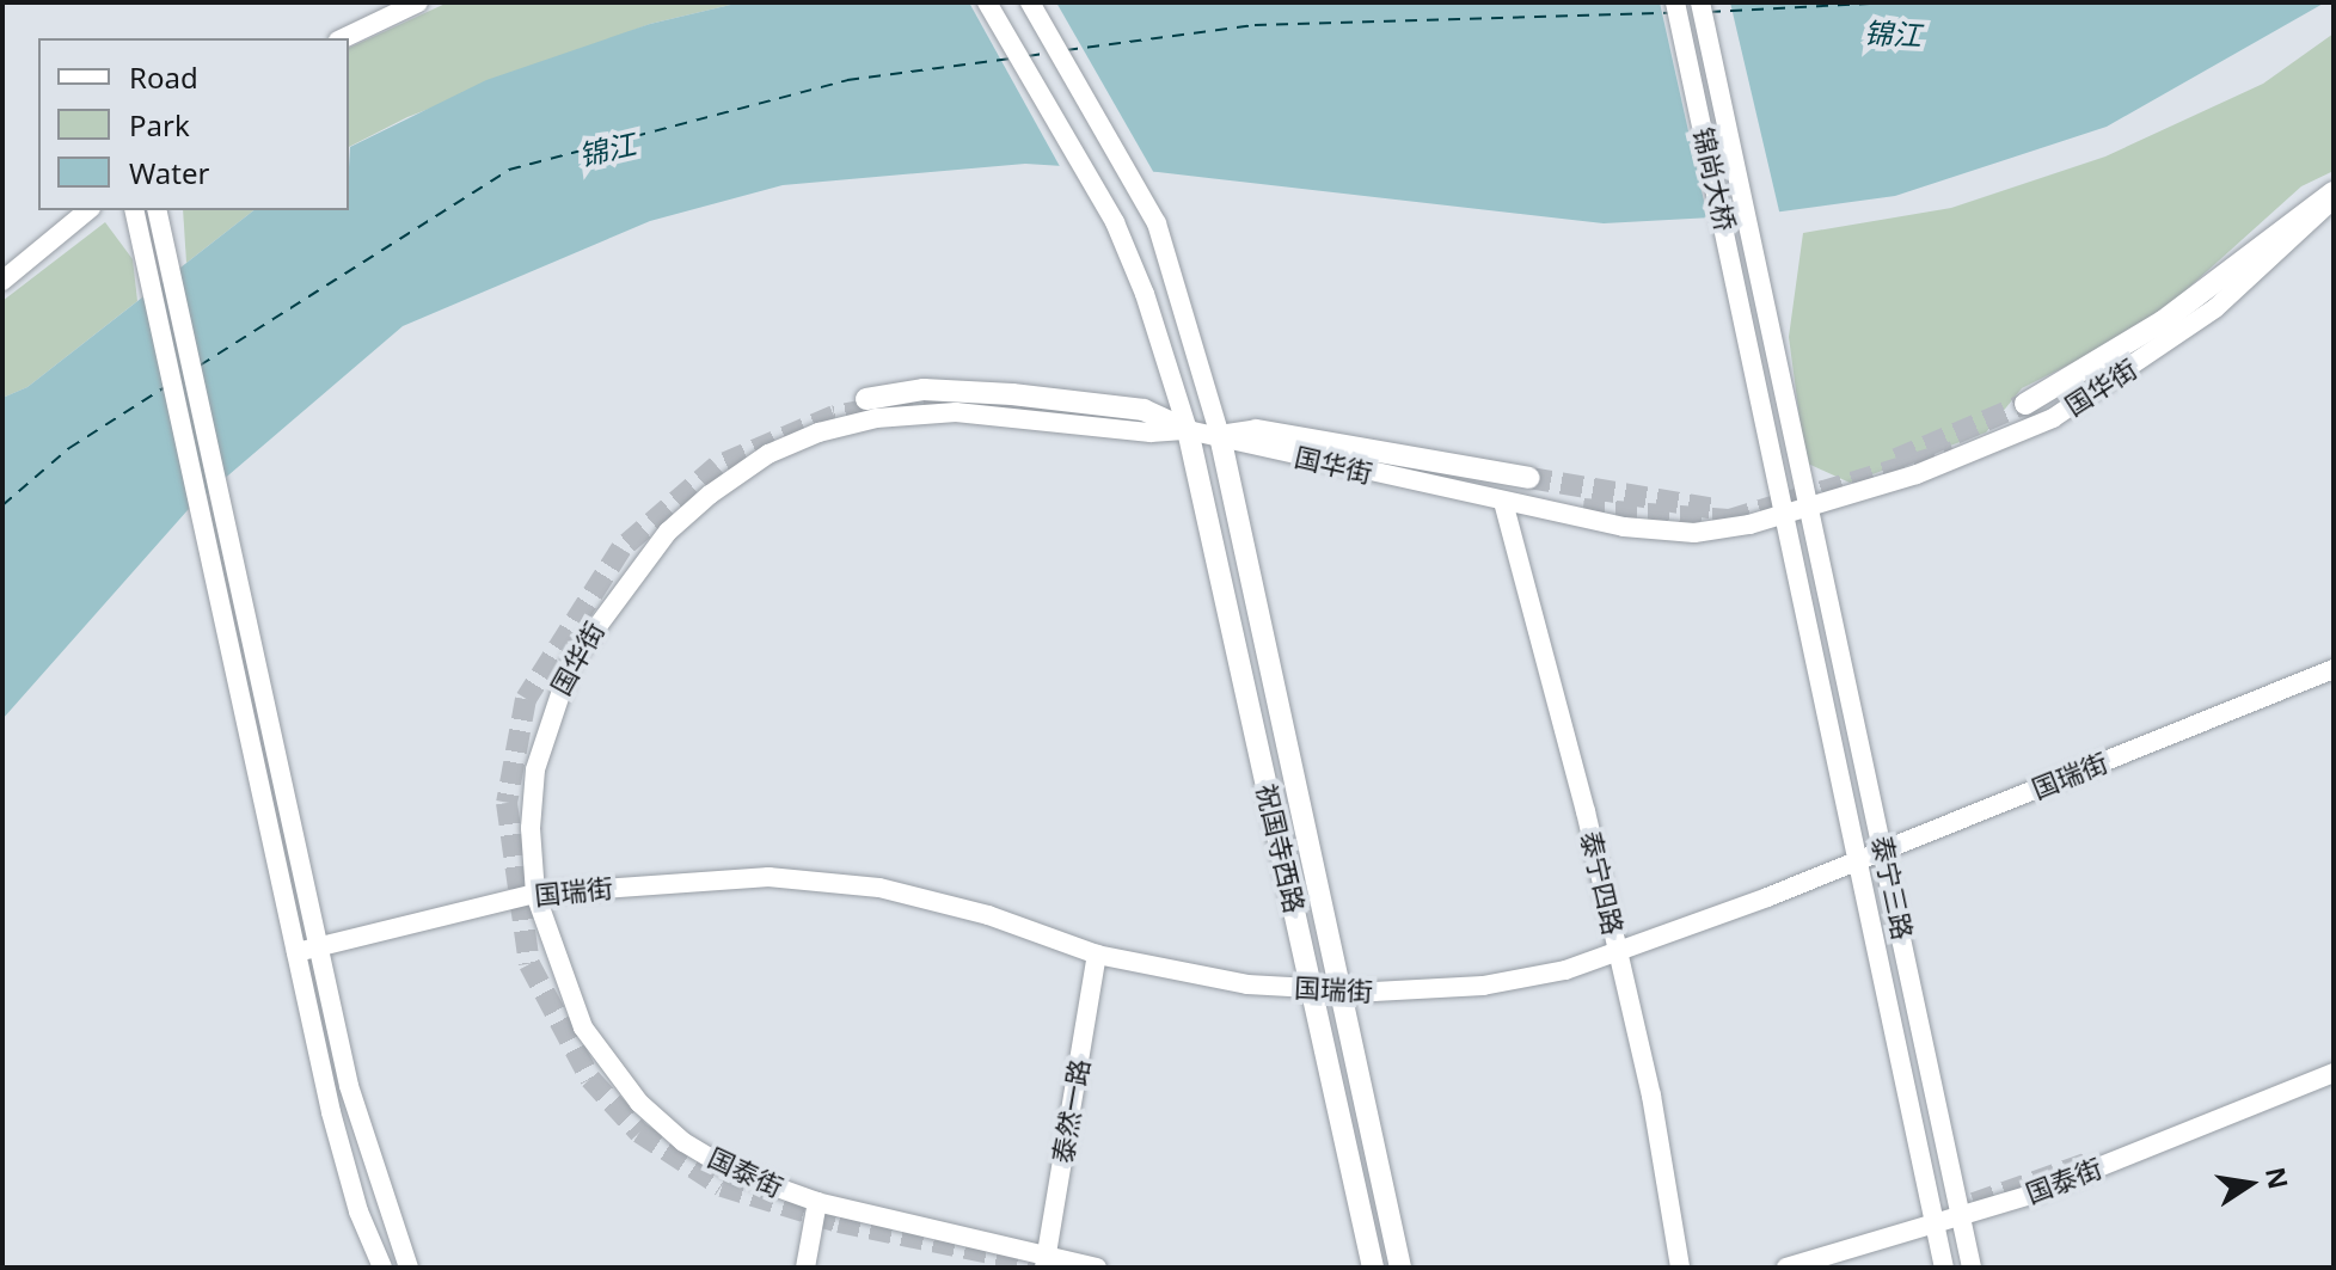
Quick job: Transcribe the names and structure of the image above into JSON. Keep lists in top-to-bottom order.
{
  "streets": {
    "main road": ["祝国寺西路"],
    "street": [
      "锦尚大桥",
      "国华街",
      "国瑞街",
      "泰宁四路",
      "泰宁三路",
      "泰然一路",
      "国泰街"
    ]
  },
  "crossings": [
    ["锦尚大桥", "国华街"],
    ["锦尚大桥", "泰宁三路"],
    ["国华街", "国瑞街"],
    ["国华街", "祝国寺西路"],
    ["国华街", "泰宁四路"],
    ["国华街", "泰宁三路"],
    ["国华街", "国泰街"],
    ["国瑞街", "祝国寺西路"],
    ["国瑞街", "泰宁四路"],
    ["国瑞街", "泰宁三路"],
    ["国瑞街", "泰然一路"],
    ["国瑞街", "国泰街"],
    ["泰宁三路", "国泰街"],
    ["泰然一路", "国泰街"]
  ],
  "water": ["锦江"],
  "legend": ["Road", "Park", "Water"],
  "north": "right"
}
